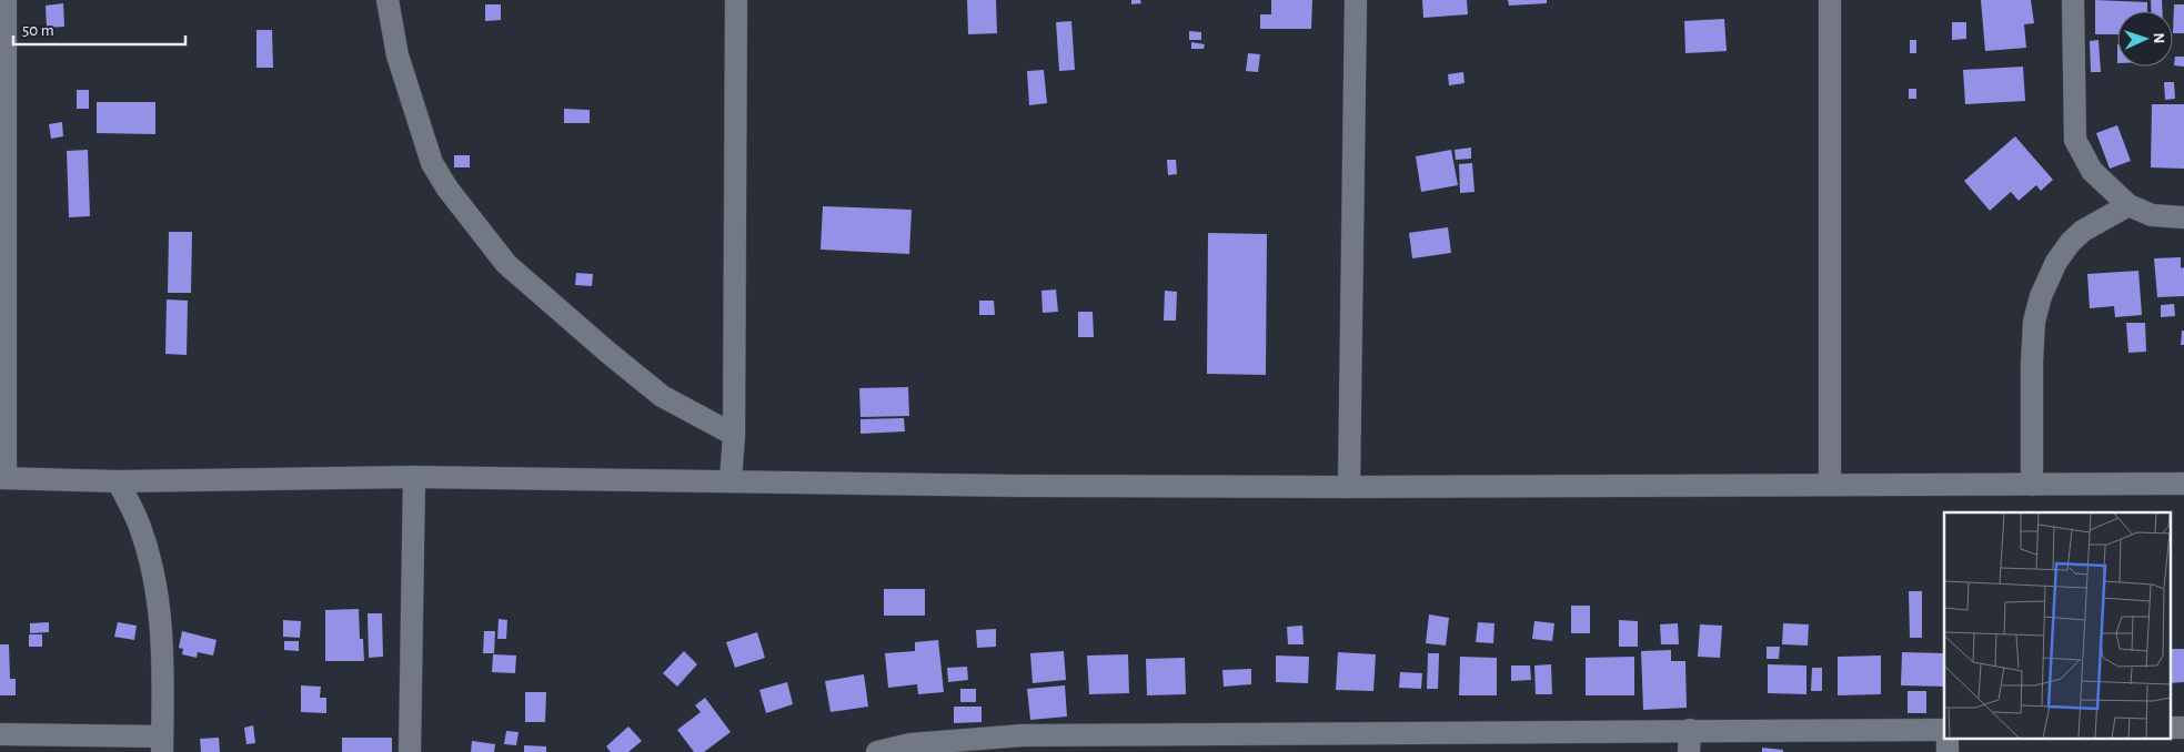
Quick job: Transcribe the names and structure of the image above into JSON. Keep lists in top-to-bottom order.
{
  "scale_bar": "50 m",
  "north": "right"
}
